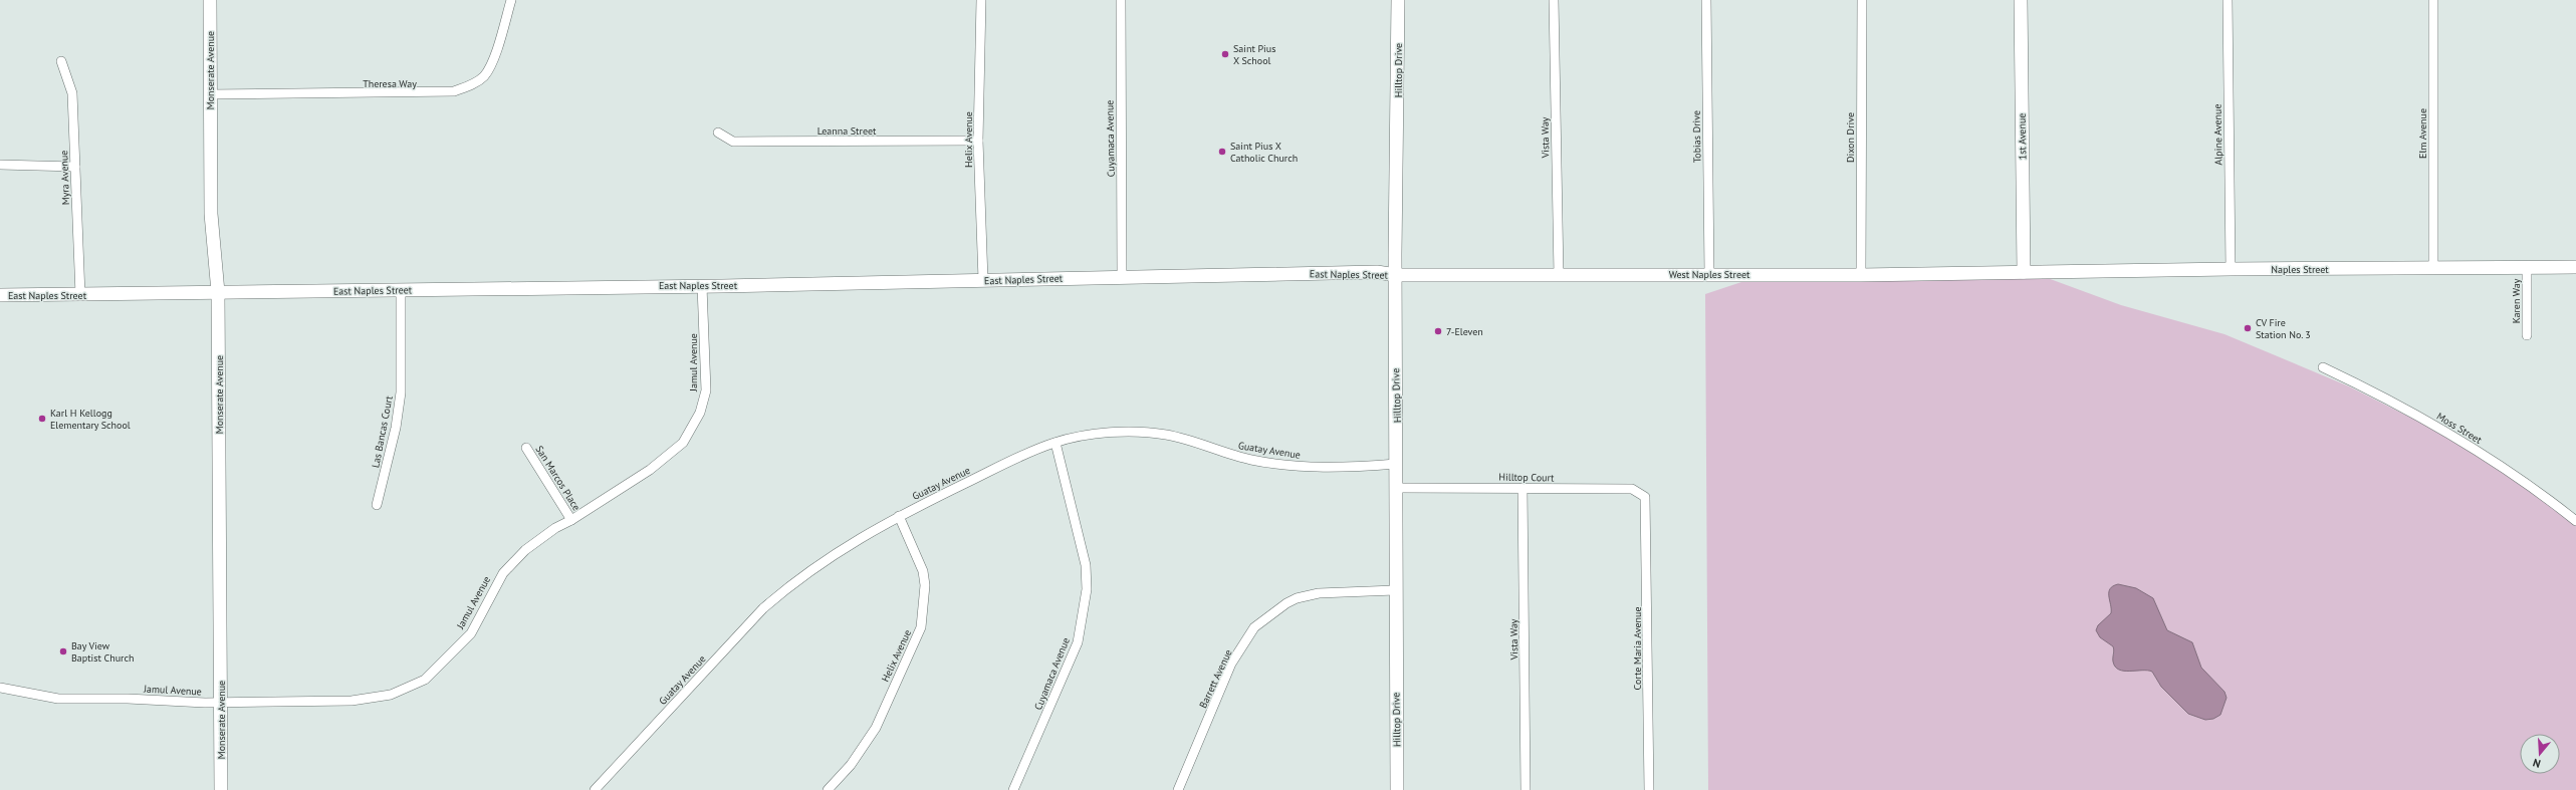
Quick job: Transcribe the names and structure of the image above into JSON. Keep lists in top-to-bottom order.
{
  "streets": {
    "street": [
      "Monserate Avenue",
      "Hilltop Drive",
      "Theresa Way",
      "Leanna Street",
      "Elm Avenue",
      "Alpine Avenue",
      "Tobias Drive",
      "1st Avenue",
      "Vista Way",
      "Dixon Drive",
      "Cuyamaca Avenue",
      "Helix Avenue",
      "Myra Avenue",
      "Naples Street",
      "East Naples Street",
      "West Naples Street",
      "Karen Way",
      "Jamul Avenue",
      "Moss Street",
      "Las Bancas Court",
      "Guatay Avenue",
      "Hilltop Court",
      "San Marcos Place",
      "Corte Maria Avenue",
      "Barrett Avenue"
    ]
  },
  "crossings": [
    ["Monserate Avenue", "Theresa Way"],
    ["Monserate Avenue", "East Naples Street"],
    ["Monserate Avenue", "Jamul Avenue"],
    ["Hilltop Drive", "East Naples Street"],
    ["Hilltop Drive", "West Naples Street"],
    ["Hilltop Drive", "Guatay Avenue"],
    ["Hilltop Drive", "Hilltop Court"],
    ["Hilltop Drive", "Barrett Avenue"],
    ["Leanna Street", "Helix Avenue"],
    ["Elm Avenue", "Naples Street"],
    ["Alpine Avenue", "Naples Street"],
    ["Tobias Drive", "West Naples Street"],
    ["1st Avenue", "Naples Street"],
    ["1st Avenue", "West Naples Street"],
    ["Vista Way", "West Naples Street"],
    ["Vista Way", "Hilltop Court"],
    ["Dixon Drive", "West Naples Street"],
    ["Cuyamaca Avenue", "East Naples Street"],
    ["Cuyamaca Avenue", "Guatay Avenue"],
    ["Helix Avenue", "East Naples Street"],
    ["Helix Avenue", "Guatay Avenue"],
    ["Myra Avenue", "East Naples Street"],
    ["Naples Street", "West Naples Street"],
    ["Naples Street", "Karen Way"],
    ["East Naples Street", "West Naples Street"],
    ["East Naples Street", "Jamul Avenue"],
    ["East Naples Street", "Las Bancas Court"],
    ["Jamul Avenue", "San Marcos Place"],
    ["Hilltop Court", "Corte Maria Avenue"]
  ],
  "places": [
    "Saint Pius X School",
    "Saint Pius X Catholic Church",
    "CV Fire Station No. 3",
    "7-Eleven",
    "Karl H Kellogg Elementary School",
    "Bay View Baptist Church"
  ],
  "north": "bottom"
}
